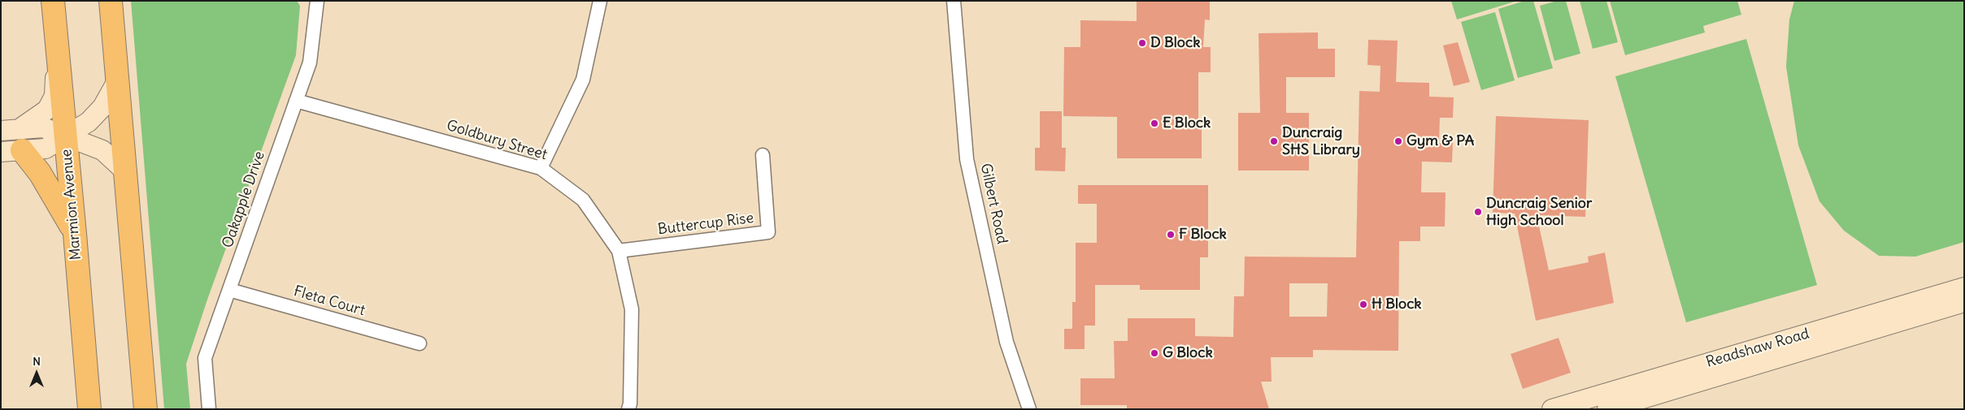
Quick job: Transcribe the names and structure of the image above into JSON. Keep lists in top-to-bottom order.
{
  "streets": {
    "highway": ["Marmion Avenue"],
    "street": [
      "Goldbury Street",
      "Oakapple Drive",
      "Gilbert Road",
      "Buttercup Rise",
      "Fleta Court",
      "Readshaw Road"
    ]
  },
  "crossings": [
    ["Goldbury Street", "Oakapple Drive"],
    ["Goldbury Street", "Buttercup Rise"],
    ["Oakapple Drive", "Fleta Court"]
  ],
  "places": [
    "D Block",
    "E Block",
    "Duncraig SHS Library",
    "Gym & PA",
    "Duncraig Senior High School",
    "F Block",
    "H Block",
    "G Block"
  ],
  "north": "top"
}
